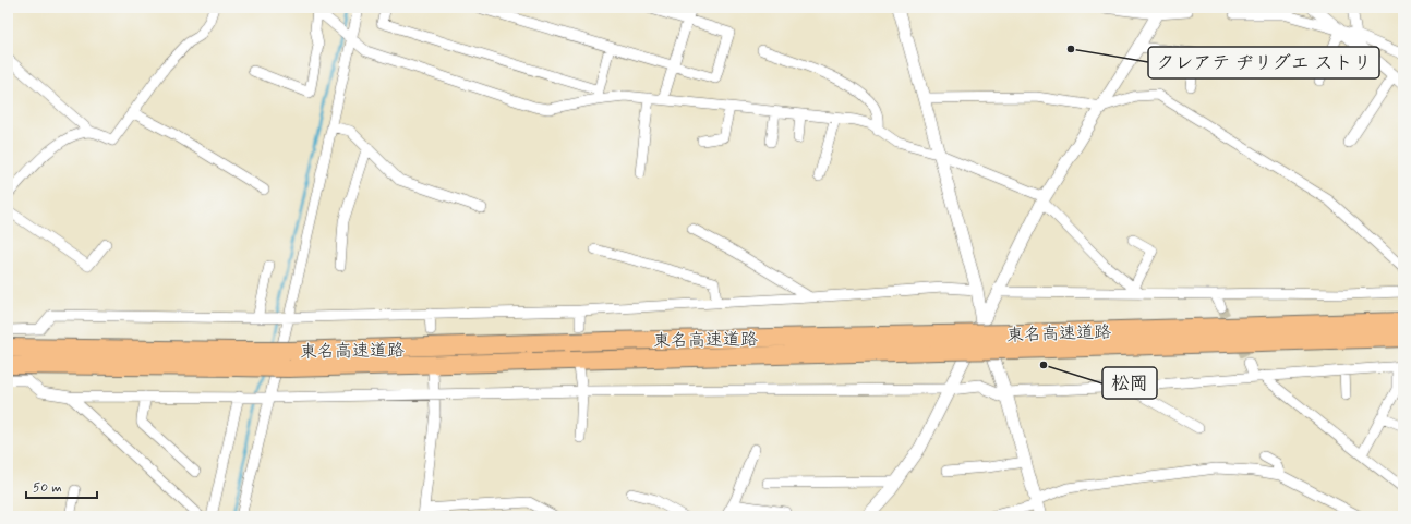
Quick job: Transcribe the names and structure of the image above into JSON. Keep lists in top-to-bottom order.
{
  "streets": {
    "highway": ["東名高速道路"]
  },
  "places": ["クレアテ ヂリグエ ストリ", "松岡"],
  "scale_bar": "50 m"
}
